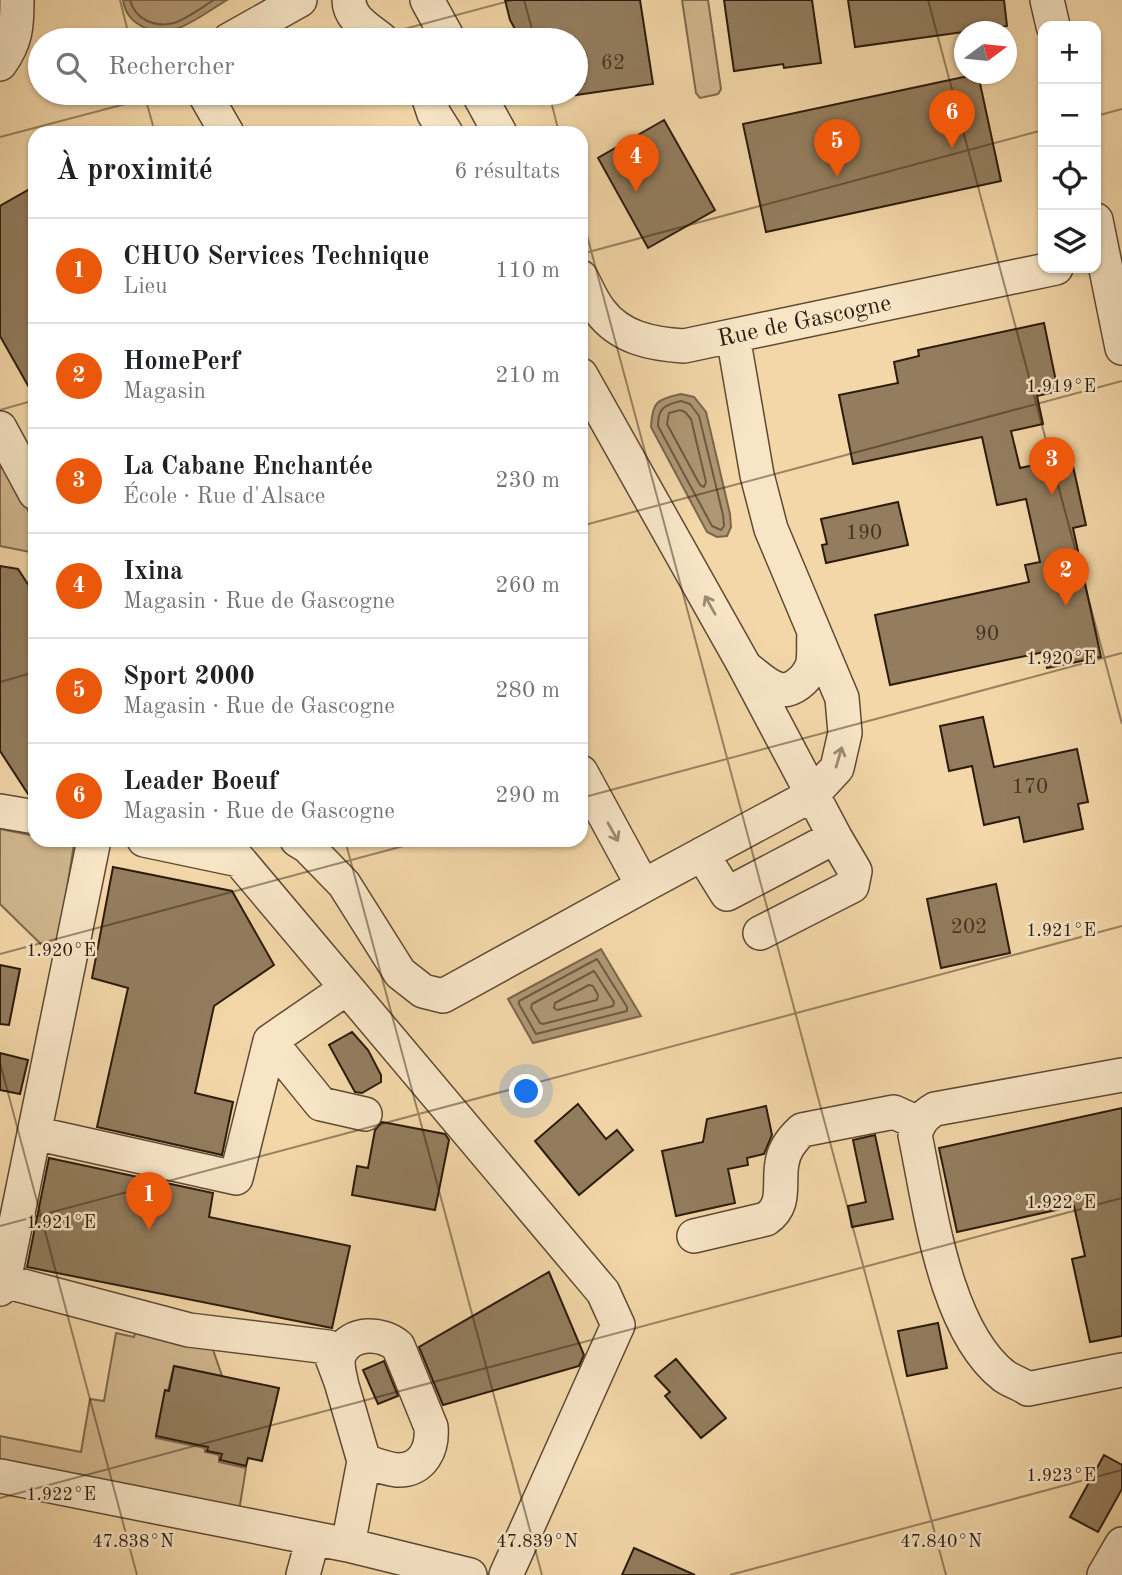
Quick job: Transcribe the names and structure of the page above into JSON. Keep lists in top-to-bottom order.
{
  "streets": {
    "street": ["Rue de Gascogne"]
  },
  "house_numbers": [
    "62",
    "190",
    "90",
    "170",
    "202"
  ],
  "north": "right",
  "page": {
    "map_buttons": ["+", "−"],
    "search": "Rechercher",
    "pins": [
      "6",
      "5",
      "4",
      "3",
      "2",
      "1"
    ],
    "heading": ["À proximité", "6 résultats"],
    "list": [
      {
        "mark": "1",
        "name": "CHUO Services Technique",
        "note": "Lieu",
        "value": "110 m"
      },
      {
        "mark": "2",
        "name": "HomePerf",
        "note": "Magasin",
        "value": "210 m"
      },
      {
        "mark": "3",
        "name": "La Cabane Enchantée",
        "note": "École · Rue d'Alsace",
        "value": "230 m"
      },
      {
        "mark": "4",
        "name": "Ixina",
        "note": "Magasin · Rue de Gascogne",
        "value": "260 m"
      },
      {
        "mark": "5",
        "name": "Sport 2000",
        "note": "Magasin · Rue de Gascogne",
        "value": "280 m"
      },
      {
        "mark": "6",
        "name": "Leader Boeuf",
        "note": "Magasin · Rue de Gascogne",
        "value": "290 m"
      }
    ]
  },
  "coordinates": [
    "1.919°E",
    "1.920°E",
    "1.921°E",
    "1.922°E",
    "1.923°E",
    "47.838°N",
    "47.839°N",
    "47.840°N"
  ]
}
